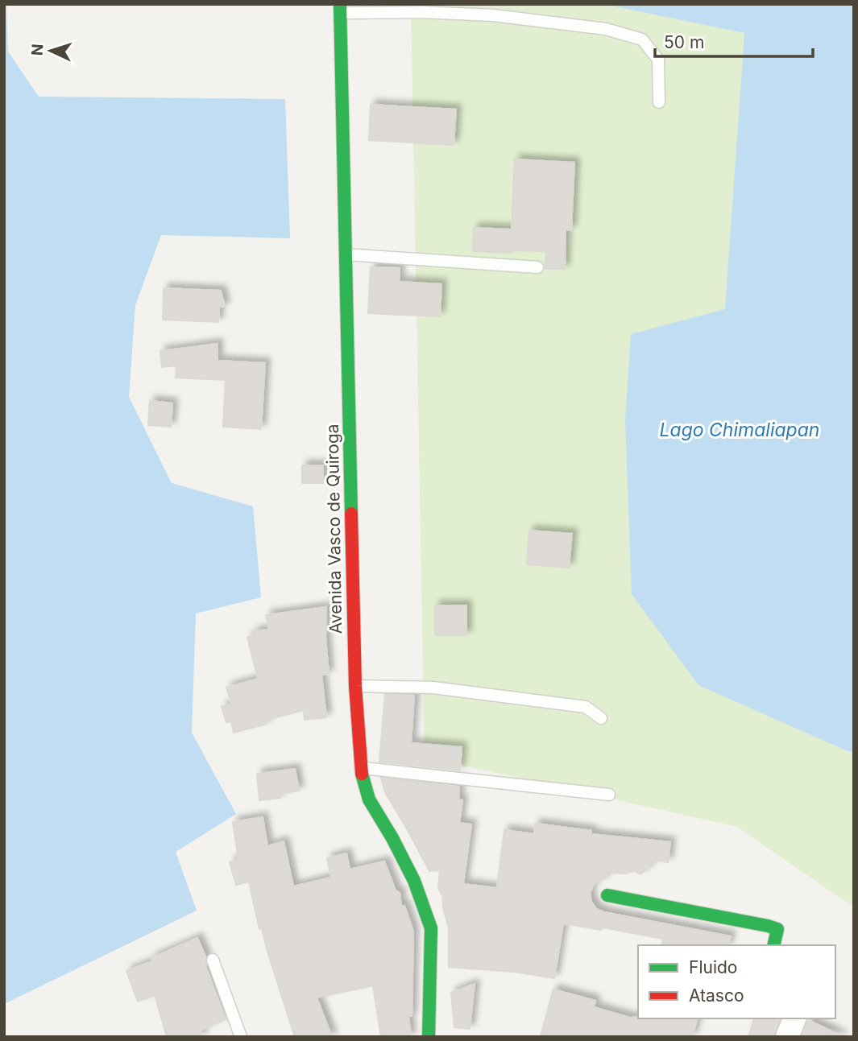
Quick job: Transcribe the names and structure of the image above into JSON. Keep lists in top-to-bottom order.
{
  "streets": {
    "street": ["Avenida Vasco de Quiroga"]
  },
  "water": ["Lago Chimaliapan"],
  "legend": ["Fluido", "Atasco"],
  "scale_bar": "50 m",
  "north": "left"
}
